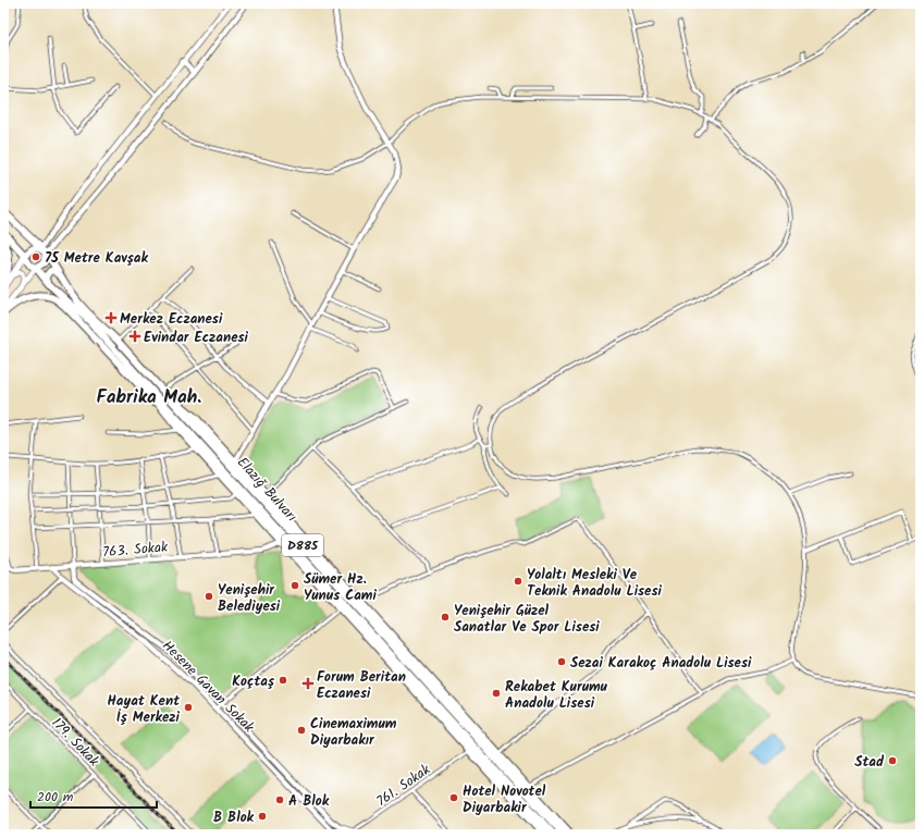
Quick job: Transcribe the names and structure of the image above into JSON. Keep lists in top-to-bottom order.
{
  "streets": {
    "highway": ["Elazığ Bulvarı", "D885"],
    "street": [
      "763. Sokak",
      "Hesene Gavan Sokak",
      "179. Sokak",
      "761. Sokak"
    ]
  },
  "crossings": [
    ["763. Sokak", "Hesene Gavan Sokak"]
  ],
  "districts": ["Fabrika Mah."],
  "places": {
    "other": [
      "75 Metre Kavşak",
      "Yolaltı Mesleki Ve Teknik Anadolu Lisesi",
      "Sümer Hz. Yunus Cami",
      "Yenişehir Belediyesi",
      "Yenişehir Güzel Sanatlar Ve Spor Lisesi",
      "Sezai Karakoç Anadolu Lisesi",
      "Koçtaş",
      "Rekabet Kurumu Anadolu Lisesi",
      "Hayat Kent İş Merkezi",
      "Cinemaximum Diyarbakır",
      "Stad",
      "Hotel Novotel Diyarbakir",
      "A Blok",
      "B Blok"
    ],
    "health": ["Merkez Eczanesi", "Evindar Eczanesi", "Forum Beritan Eczanesi"]
  },
  "scale_bar": "200 m"
}
